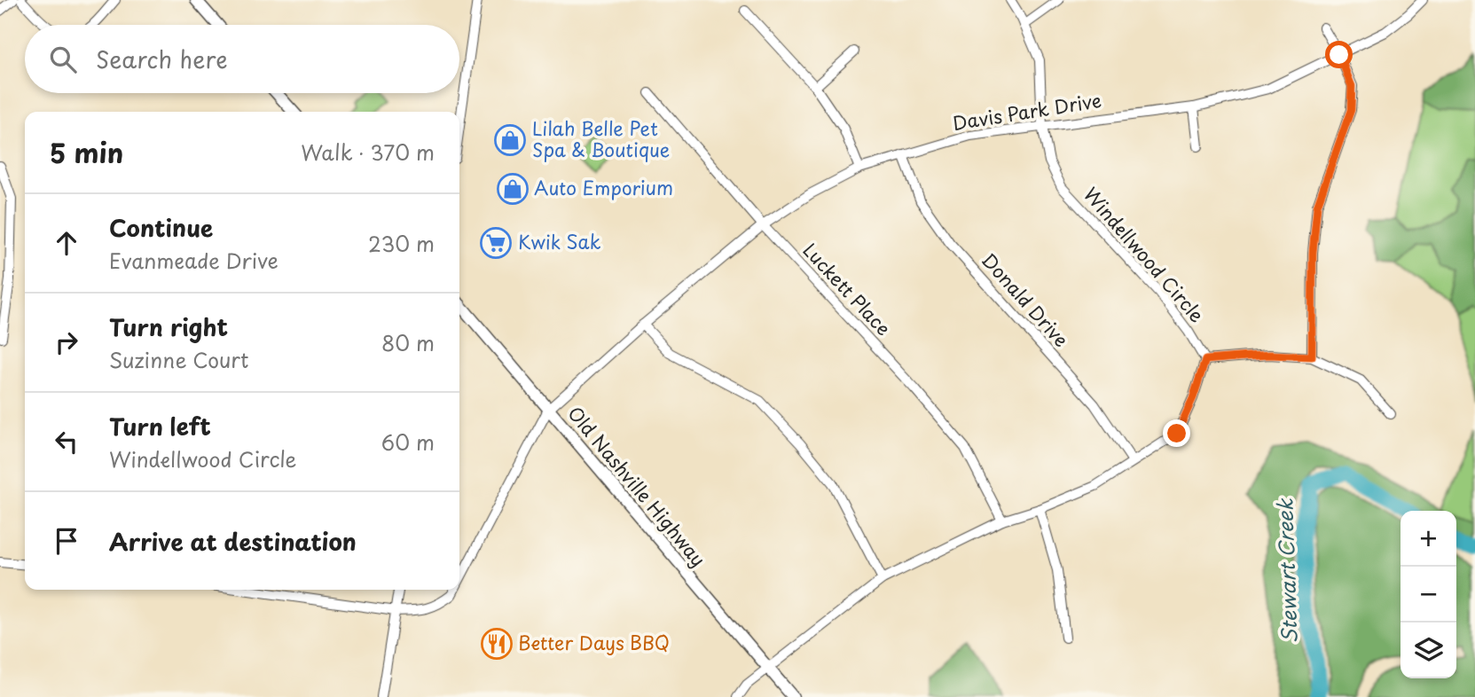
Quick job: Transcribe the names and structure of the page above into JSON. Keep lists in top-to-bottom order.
{
  "streets": {
    "main road": ["Old Nashville Highway"],
    "street": [
      "Davis Park Drive",
      "Windellwood Circle",
      "Luckett Place",
      "Donald Drive"
    ]
  },
  "crossings": [
    ["Davis Park Drive", "Windellwood Circle"],
    ["Davis Park Drive", "Luckett Place"],
    ["Davis Park Drive", "Donald Drive"],
    ["Davis Park Drive", "Old Nashville Highway"]
  ],
  "water": ["Stewart Creek"],
  "places": {
    "shop": ["Lilah Belle Pet Spa & Boutique", "Auto Emporium"],
    "supermarket": ["Kwik Sak"],
    "restaurant": ["Better Days BBQ"]
  },
  "page": {
    "search": "Search here",
    "heading": ["5 min", "Walk · 370 m"],
    "list": [
      ["Continue", "Evanmeade Drive", "230 m"],
      ["Turn right", "Suzinne Court", "80 m"],
      ["Turn left", "Windellwood Circle", "60 m"],
      "Arrive at destination"
    ],
    "map_buttons": ["+", "−"]
  }
}
